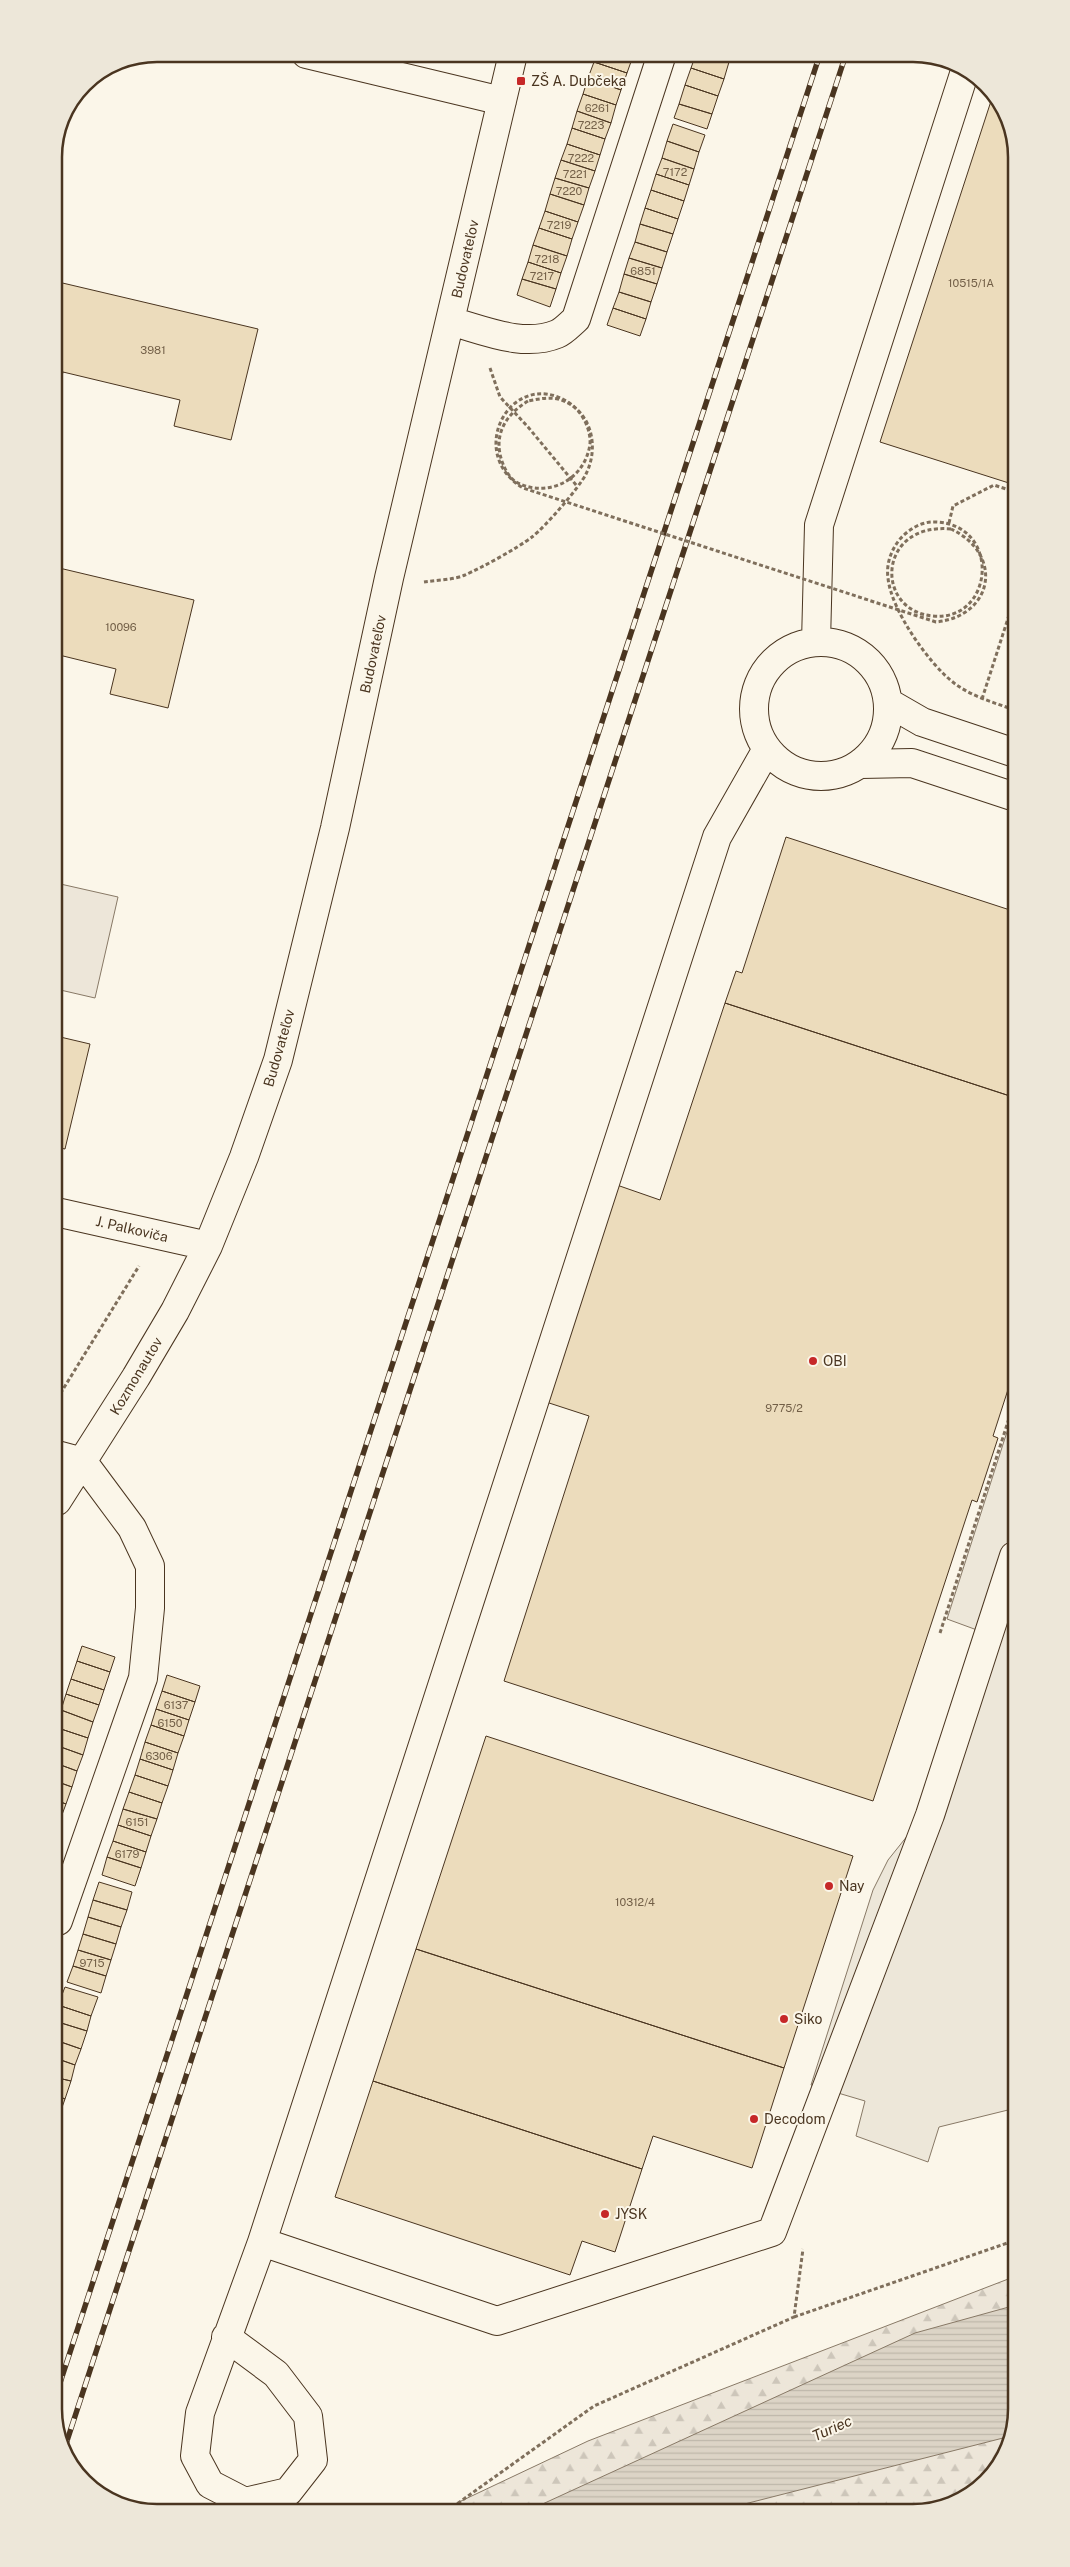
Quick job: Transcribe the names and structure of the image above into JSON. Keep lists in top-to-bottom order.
{
  "streets": {
    "street": ["Budovateľov", "J. Palkoviča", "Kozmonautov"]
  },
  "crossings": [
    ["Budovateľov", "J. Palkoviča"],
    ["Budovateľov", "Kozmonautov"],
    ["J. Palkoviča", "Kozmonautov"]
  ],
  "water": ["Turiec"],
  "places": {
    "transit": ["ZŠ A. Dubčeka"],
    "other": [
      "OBI",
      "Nay",
      "Siko",
      "Decodom",
      "JYSK"
    ]
  },
  "house_numbers": [
    "6261",
    "7223",
    "7222",
    "7172",
    "7221",
    "7220",
    "7219",
    "7218",
    "6851",
    "7217",
    "10515/1A",
    "3981",
    "10096",
    "9775/2",
    "6137",
    "6150",
    "6306",
    "6151",
    "6179",
    "10312/4",
    "9715"
  ]
}
